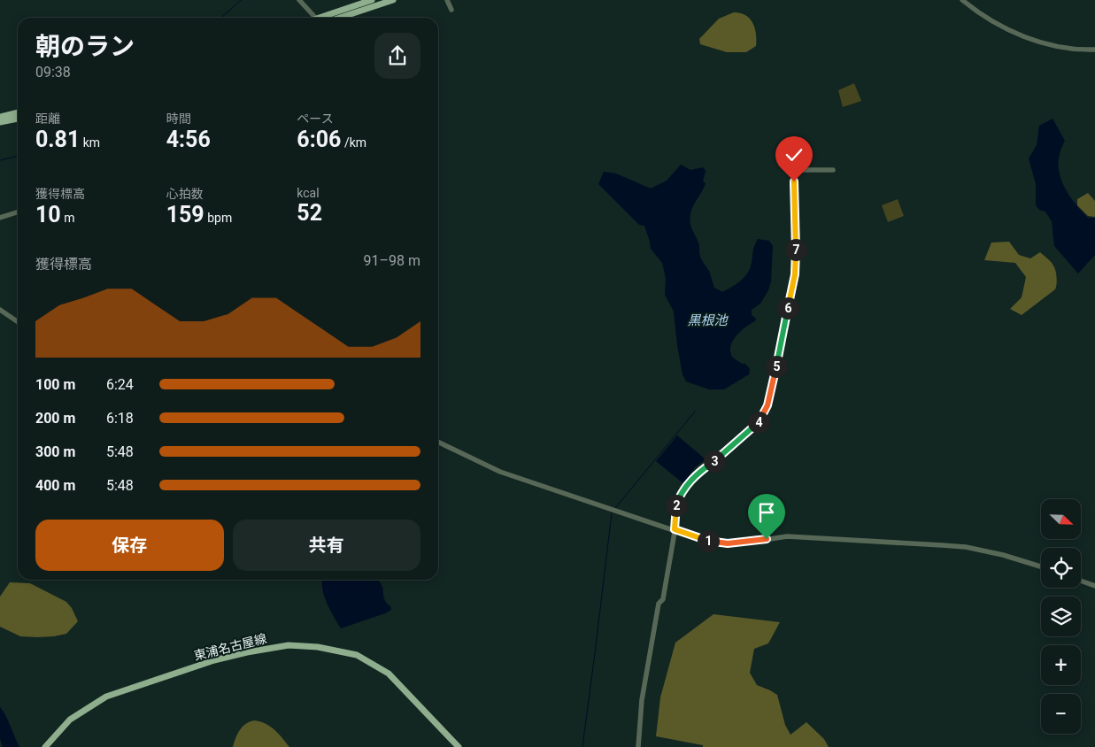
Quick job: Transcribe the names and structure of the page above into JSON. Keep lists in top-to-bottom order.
{
  "streets": {
    "main road": ["東浦名古屋線"]
  },
  "water": ["黒根池"],
  "north": "bottom right",
  "page": {
    "heading": ["朝のラン", "09:38"],
    "stats": [
      ["距離", "0.81 km"],
      ["時間", "4:56"],
      ["ペース", "6:06 /km"],
      ["獲得標高", "10 m"],
      ["心拍数", "159 bpm"],
      ["kcal", "52"]
    ],
    "pins": [
      "7",
      "6",
      "5",
      "4",
      "3",
      "2",
      "1"
    ],
    "chart": ["獲得標高", "91–98 m"],
    "list": [
      {
        "name": "100 m",
        "note": "6:24"
      },
      {
        "name": "200 m",
        "note": "6:18"
      },
      {
        "name": "300 m",
        "note": "5:48"
      },
      {
        "name": "400 m",
        "note": "5:48"
      }
    ],
    "map_buttons": ["+", "−"],
    "buttons": ["保存", "共有"]
  }
}
